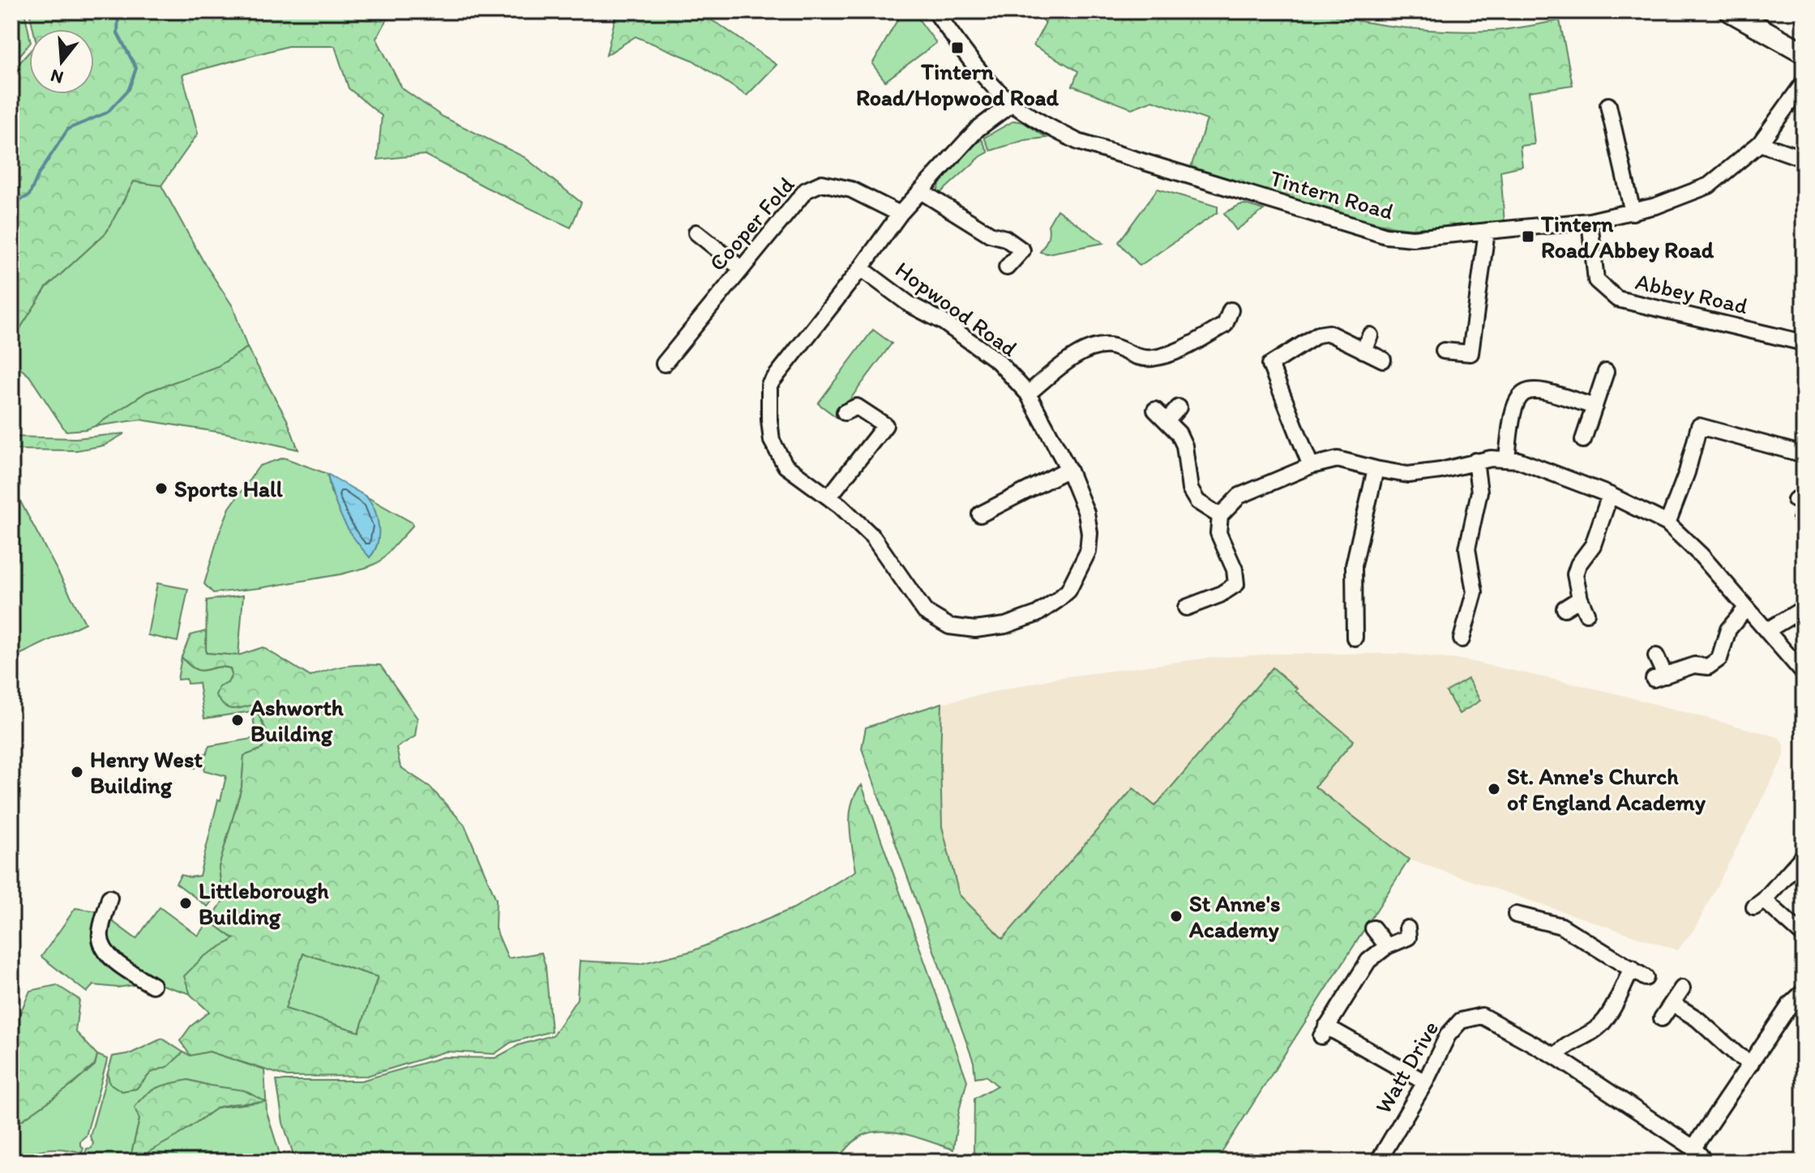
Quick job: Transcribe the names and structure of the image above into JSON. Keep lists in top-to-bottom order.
{
  "streets": {
    "street": [
      "Tintern Road",
      "Cooper Fold",
      "Abbey Road",
      "Hopwood Road",
      "Watt Drive"
    ]
  },
  "crossings": [
    ["Tintern Road", "Abbey Road"],
    ["Tintern Road", "Hopwood Road"],
    ["Cooper Fold", "Hopwood Road"]
  ],
  "places": {
    "transit": ["Tintern Road/Hopwood Road", "Tintern Road/Abbey Road"],
    "other": [
      "Sports Hall",
      "Ashworth Building",
      "Henry West Building",
      "St. Anne's Church of England Academy",
      "Littleborough Building",
      "St Anne's Academy"
    ]
  },
  "north": "bottom"
}
